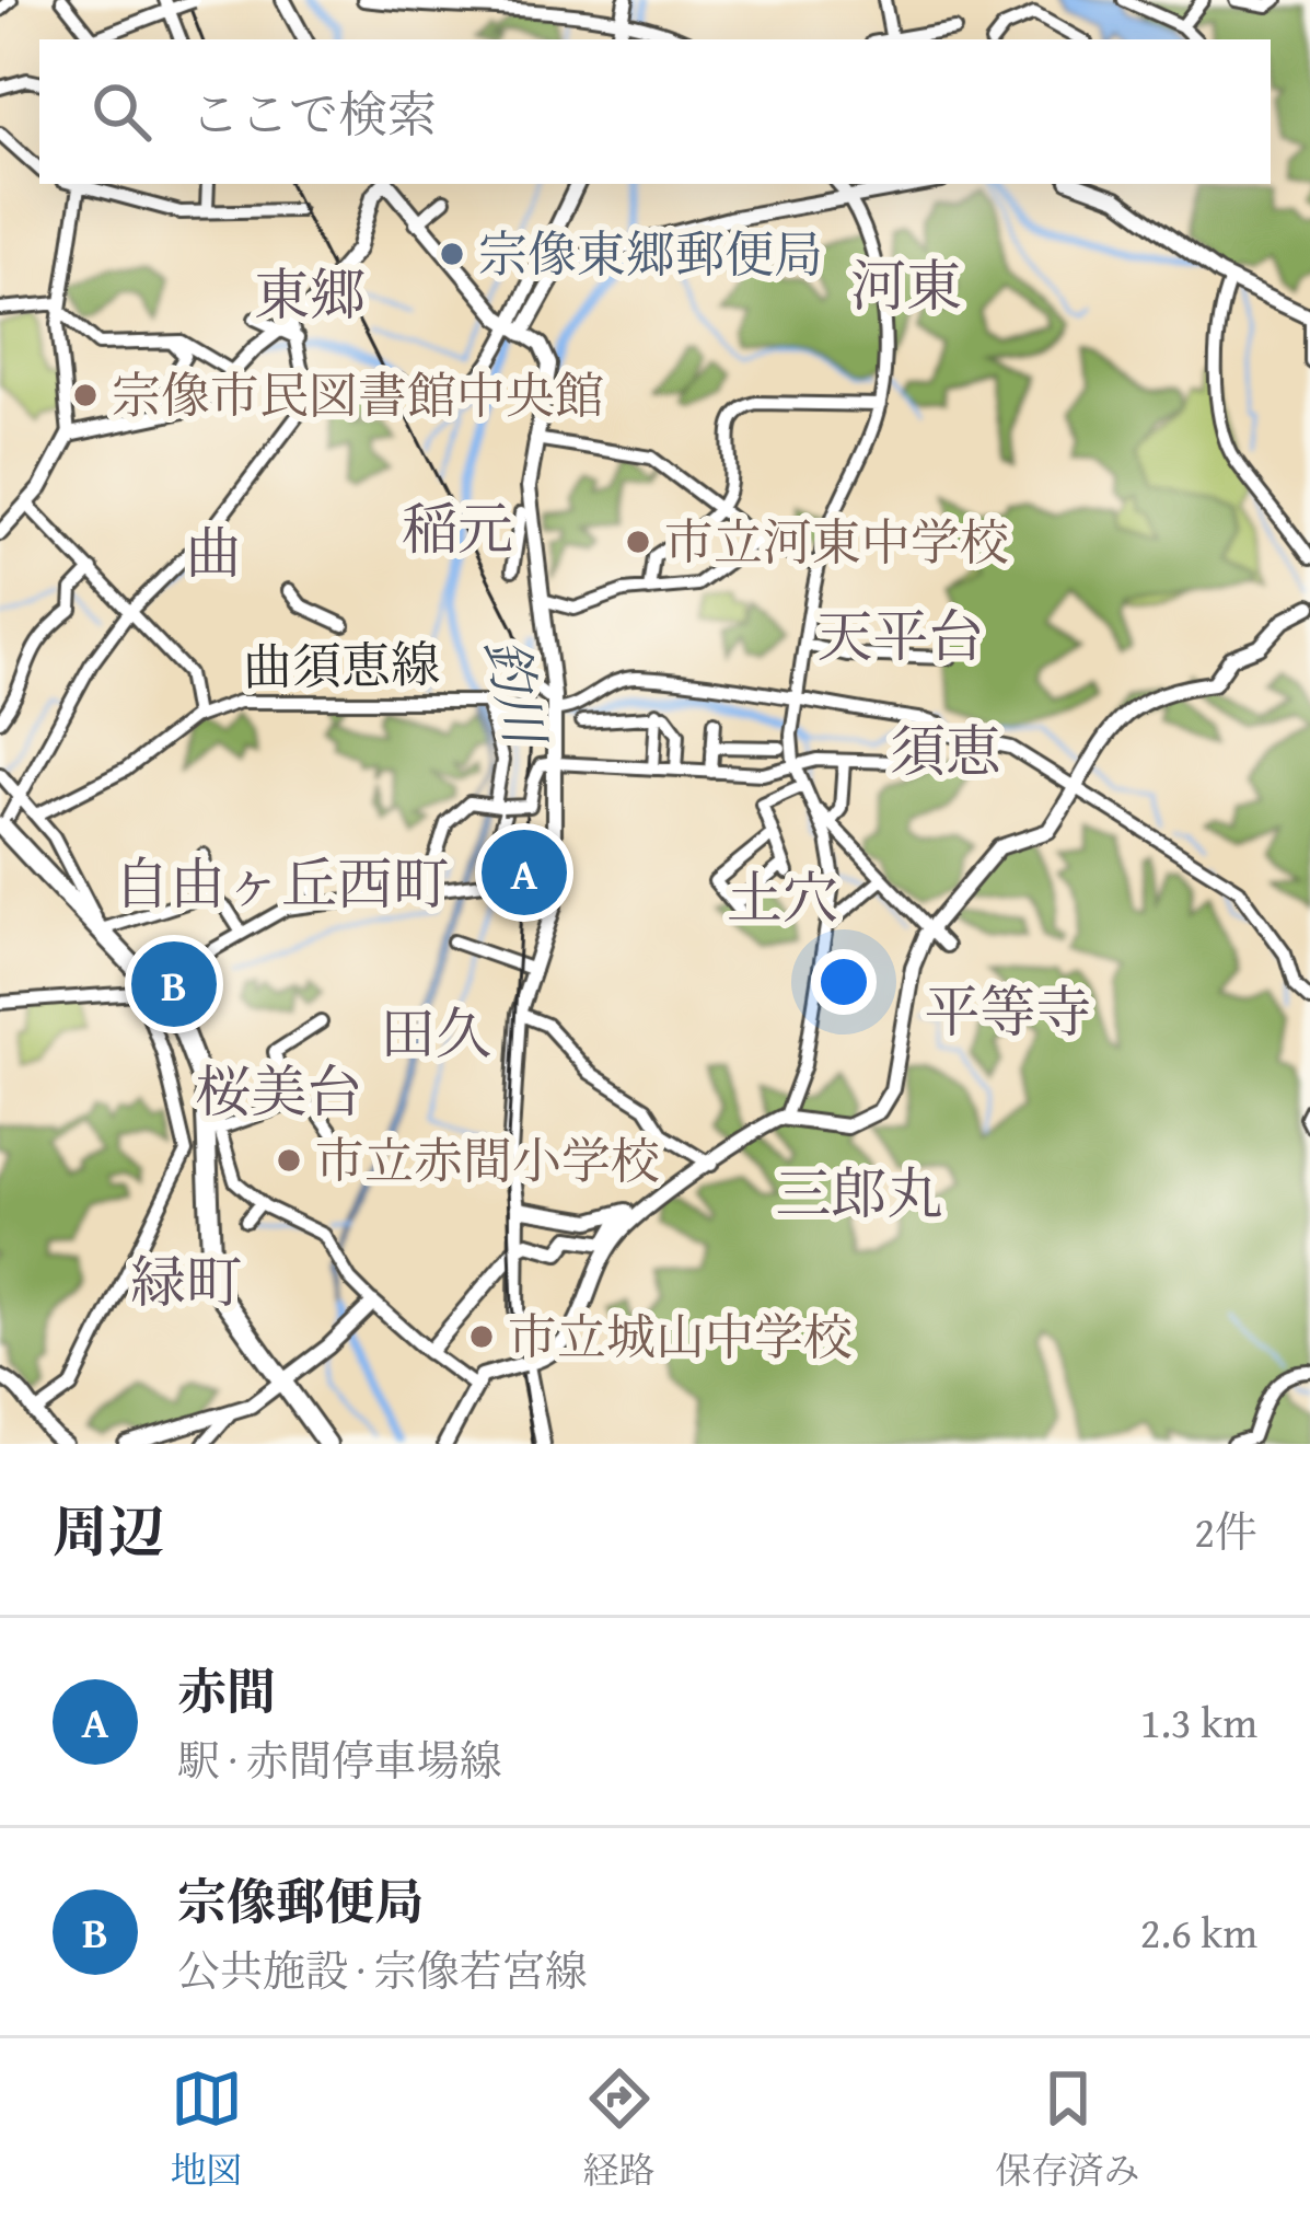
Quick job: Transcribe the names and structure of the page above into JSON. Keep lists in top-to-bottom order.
{
  "streets": {
    "street": ["曲須恵線"]
  },
  "districts": [
    "河東",
    "東郷",
    "稲元",
    "曲",
    "天平台",
    "須恵",
    "自由ヶ丘西町",
    "土穴",
    "平等寺",
    "田久",
    "桜美台",
    "三郎丸",
    "緑町"
  ],
  "water": ["釣川"],
  "places": [
    "宗像東郷郵便局",
    "宗像市民図書館中央館",
    "市立河東中学校",
    "市立赤間小学校",
    "市立城山中学校"
  ],
  "page": {
    "search": "ここで検索",
    "pins": ["A", "B"],
    "heading": ["周辺", "2件"],
    "list": [
      {
        "mark": "A",
        "name": "赤間",
        "note": "駅 · 赤間停車場線",
        "value": "1.3 km"
      },
      {
        "mark": "B",
        "name": "宗像郵便局",
        "note": "公共施設 · 宗像若宮線",
        "value": "2.6 km"
      }
    ],
    "nav": ["地図", "経路", "保存済み"]
  }
}
